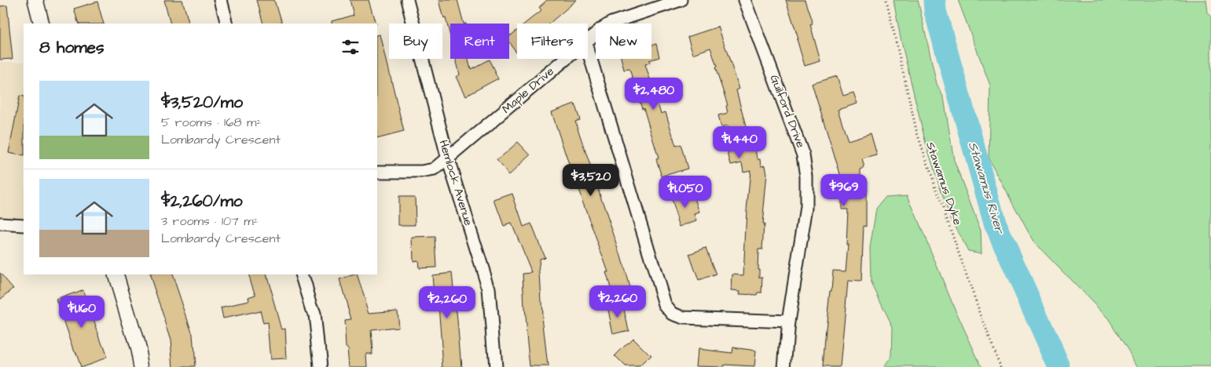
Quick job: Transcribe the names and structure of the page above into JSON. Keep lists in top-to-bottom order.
{
  "streets": {
    "street": ["Maple Drive", "Guilford Drive", "Hemlock Avenue"],
    "path": ["Stawamus Dyke"]
  },
  "crossings": [
    ["Maple Drive", "Hemlock Avenue"]
  ],
  "water": ["Stawamus River"],
  "page": {
    "chip": [
      "Buy",
      "Rent",
      "Filters",
      "New"
    ],
    "heading": "8 homes",
    "list": [
      {
        "name": "$3,520/mo",
        "note": "5 rooms · 168 m² · Lombardy Crescent"
      },
      {
        "name": "$2,260/mo",
        "note": "3 rooms · 107 m² · Lombardy Crescent"
      }
    ],
    "price": [
      "$2,480",
      "$1,440",
      "$3,520",
      "$969",
      "$1,050",
      "$2,260",
      "$2,260",
      "$1,160"
    ]
  }
}
